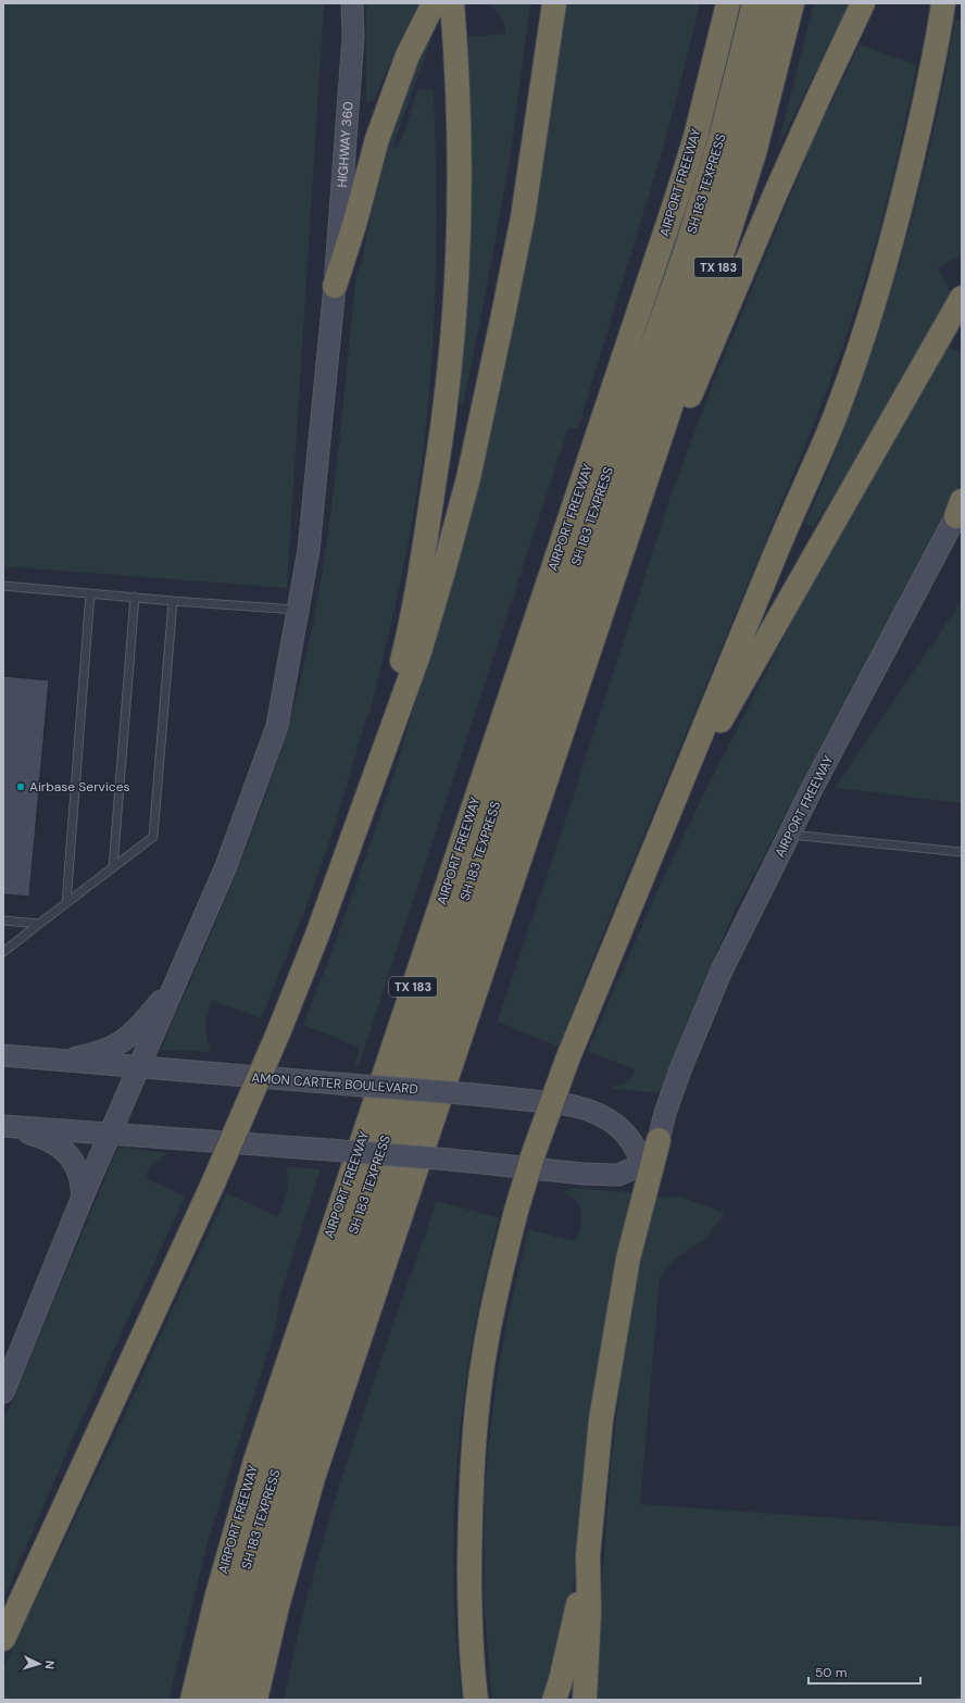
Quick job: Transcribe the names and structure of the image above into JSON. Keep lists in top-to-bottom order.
{
  "streets": {
    "highway": ["AIRPORT FREEWAY", "SH 183 TEXPRESS", "TX 183"],
    "main road": ["HIGHWAY 360", "AMON CARTER BOULEVARD"]
  },
  "places": ["Airbase Services"],
  "scale_bar": "50 m",
  "north": "right"
}
